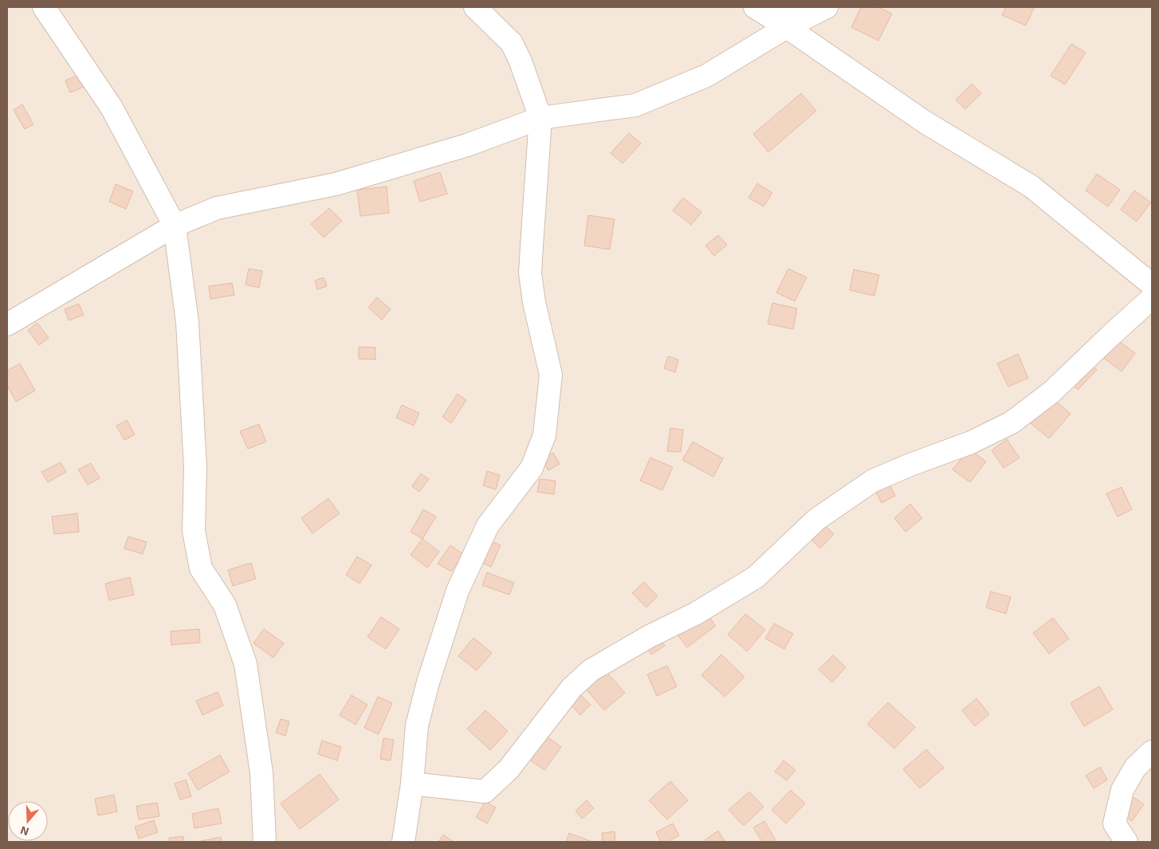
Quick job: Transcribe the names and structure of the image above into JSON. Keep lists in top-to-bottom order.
{
  "north": "bottom"
}
